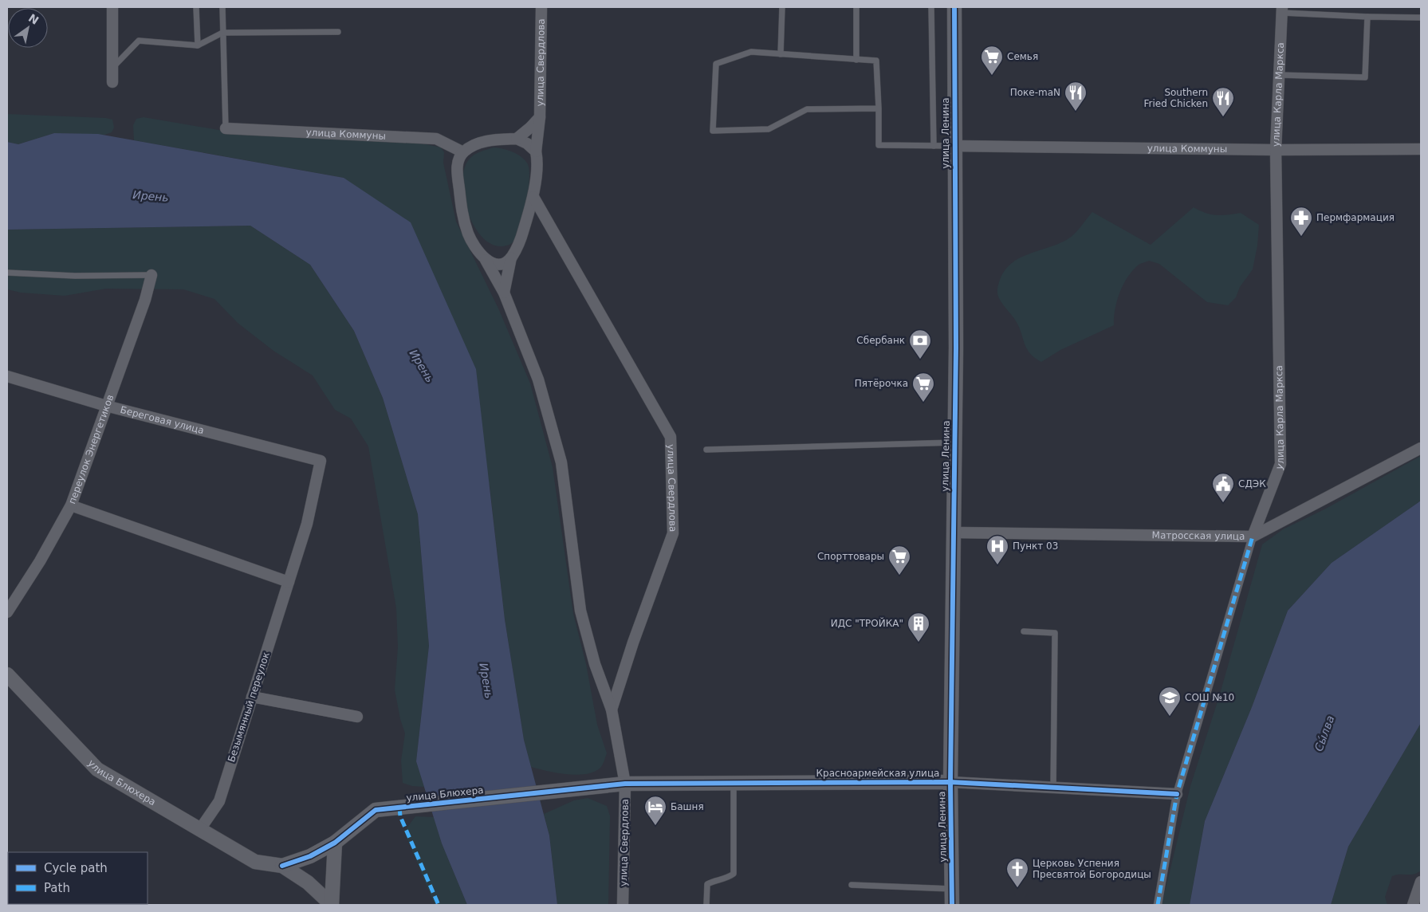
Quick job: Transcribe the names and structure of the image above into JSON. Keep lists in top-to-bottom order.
{
  "streets": {
    "street": [
      "улица Свердлова",
      "улица Карла Маркса",
      "улица Ленина",
      "улица Коммуны",
      "Береговая улица",
      "переулок Энергетиков",
      "Матросская улица",
      "Безымянный переулок",
      "Красноармейская улица",
      "улица Блюхера"
    ]
  },
  "crossings": [
    ["улица Свердлова", "улица Коммуны"],
    ["улица Свердлова", "Красноармейская улица"],
    ["улица Свердлова", "улица Блюхера"],
    ["улица Карла Маркса", "улица Коммуны"],
    ["улица Карла Маркса", "Матросская улица"],
    ["улица Карла Маркса", "Красноармейская улица"],
    ["улица Ленина", "улица Коммуны"],
    ["улица Ленина", "Матросская улица"],
    ["улица Ленина", "Красноармейская улица"],
    ["Береговая улица", "переулок Энергетиков"],
    ["Береговая улица", "Безымянный переулок"],
    ["Безымянный переулок", "улица Блюхера"],
    ["Красноармейская улица", "улица Блюхера"]
  ],
  "water": ["Ирень", "Сы́лва"],
  "places": {
    "supermarket": ["Семья", "Пятёрочка", "Спорттовары"],
    "restaurant": ["Поке-maN", "Southern Fried Chicken"],
    "pharmacy": ["Пермфармация"],
    "bank": ["Сбербанк"],
    "public building": ["СДЭК"],
    "hospital": ["Пункт 03"],
    "building": ["ИДС \"ТРОЙКА\""],
    "school or university": ["СОШ №10"],
    "hotel": ["Башня"],
    "church": ["Церковь Успения Пресвятой Богородицы"]
  },
  "legend": ["Cycle path", "Path"],
  "north": "top right"
}
